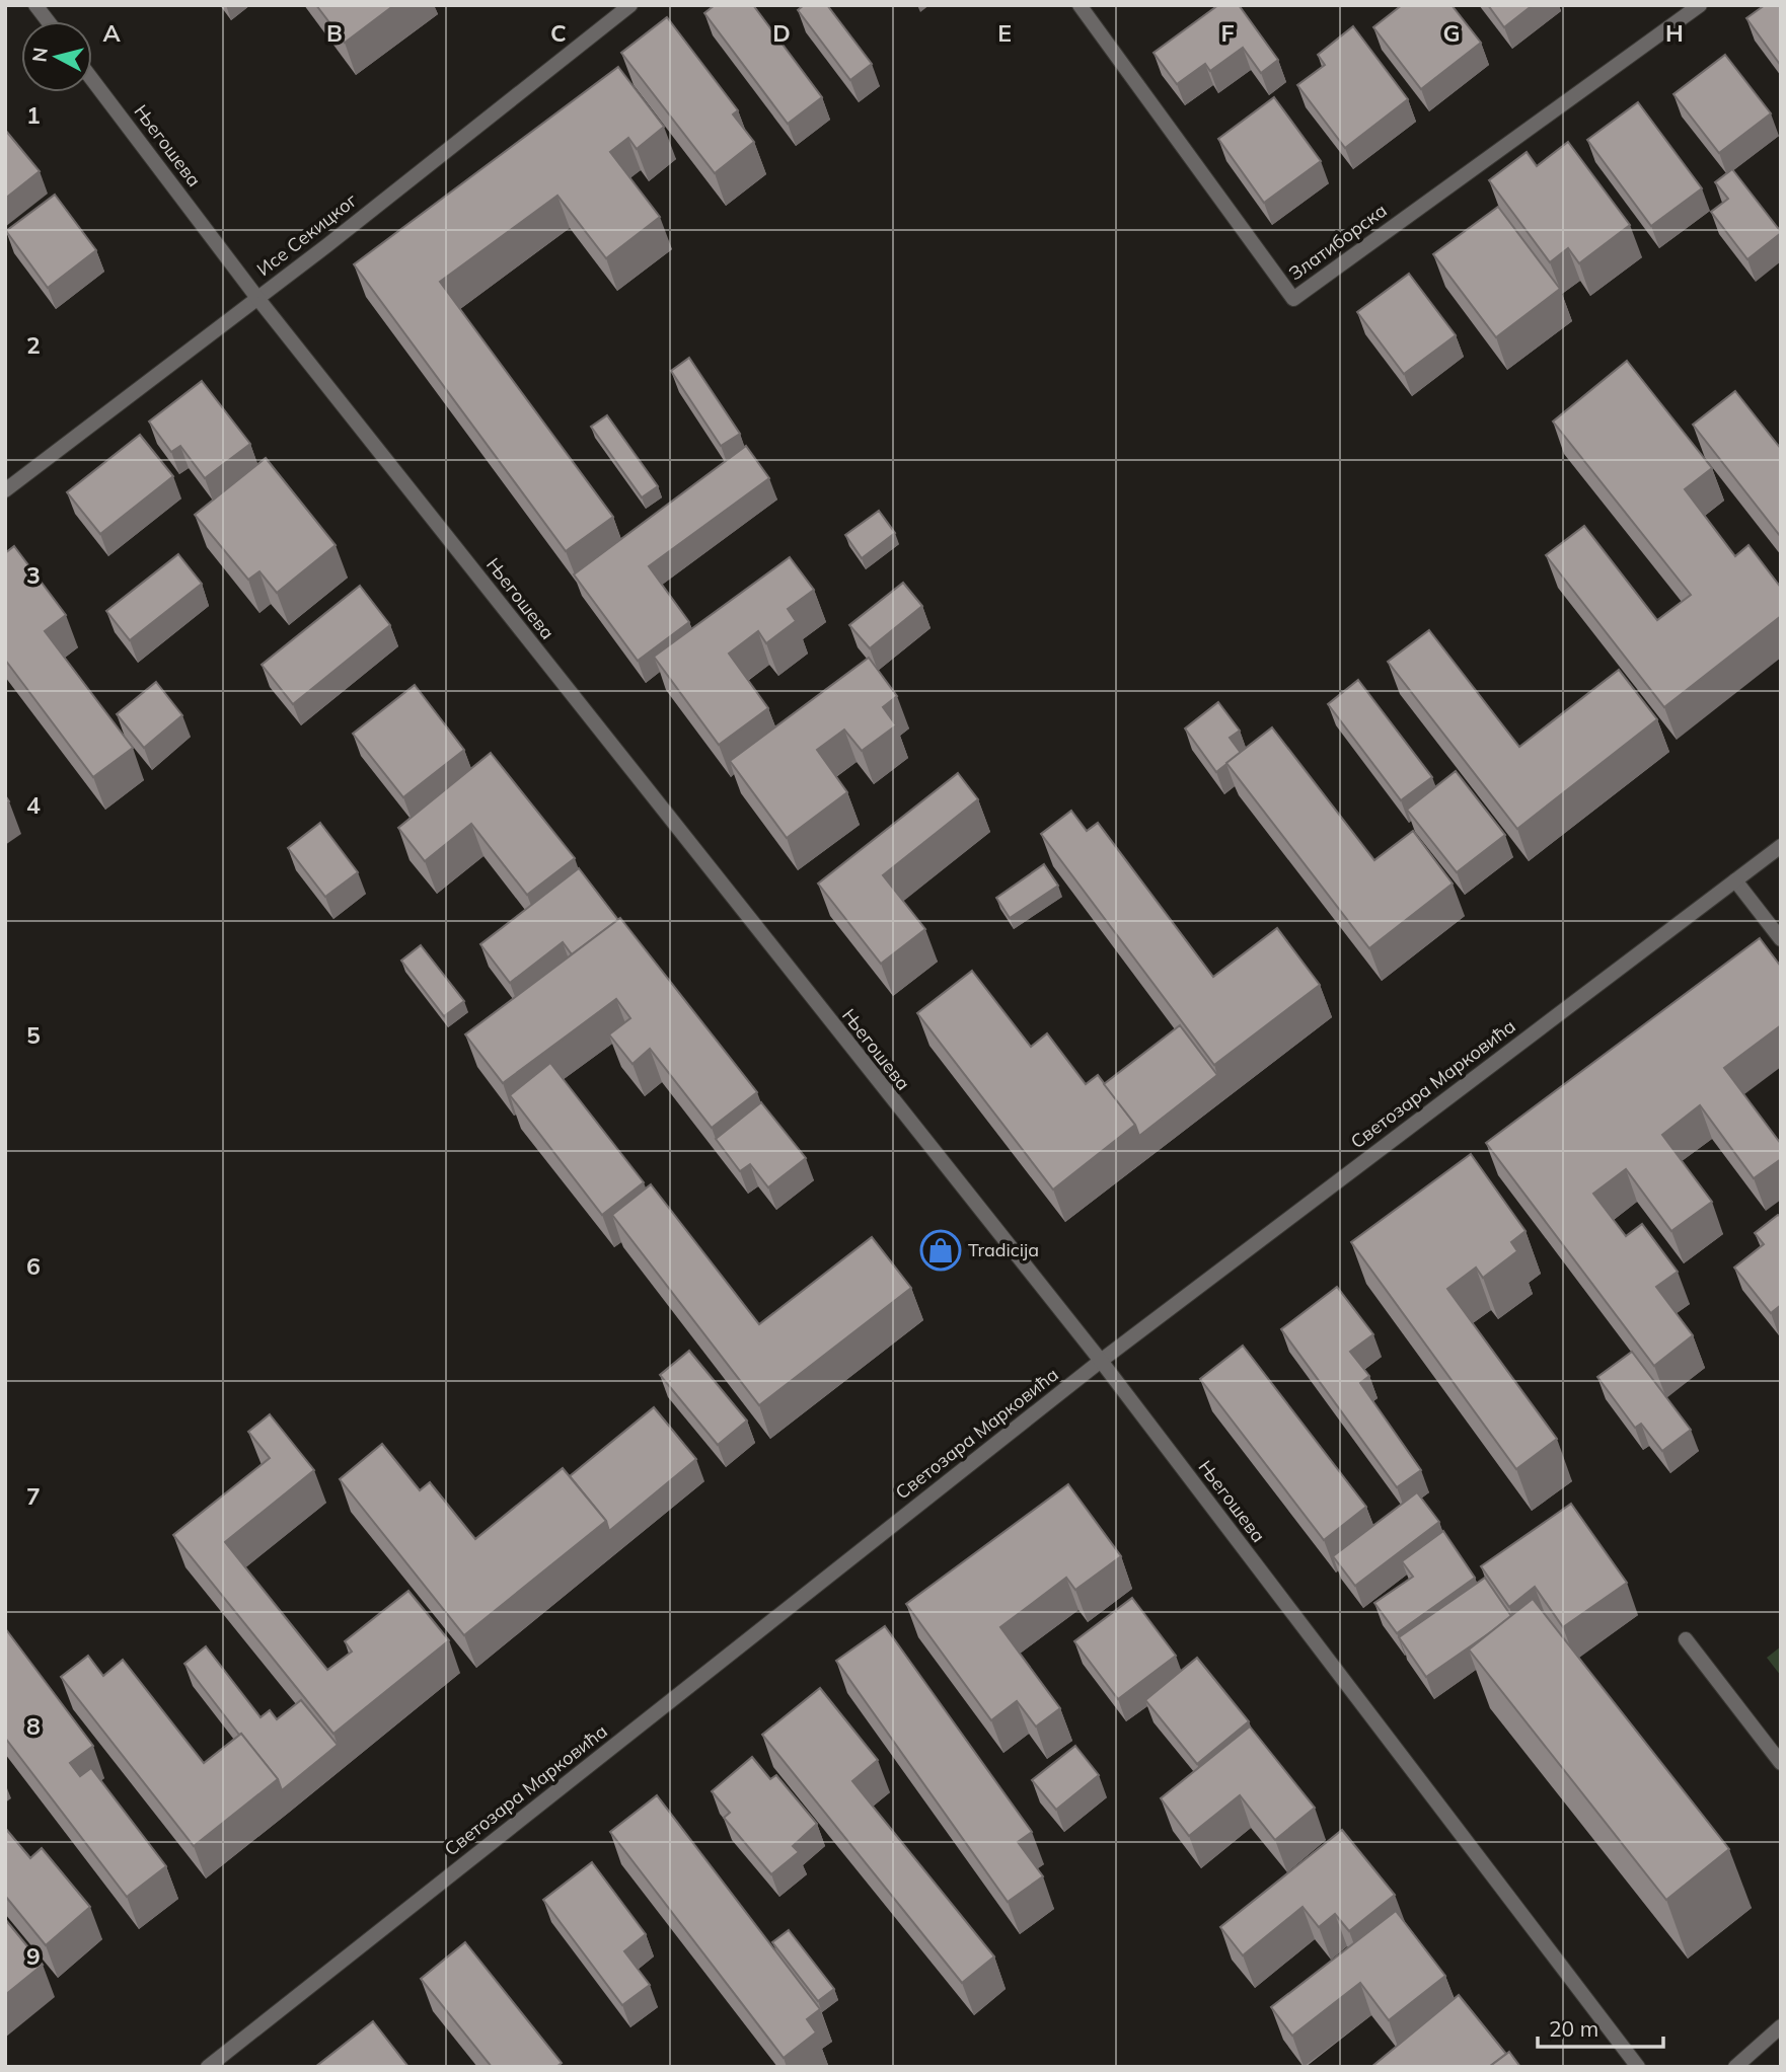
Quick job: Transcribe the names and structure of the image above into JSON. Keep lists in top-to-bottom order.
{
  "streets": {
    "street": [
      "Његошева",
      "Исе Секицког",
      "Златиборска",
      "Светозара Марковића"
    ]
  },
  "crossings": [
    ["Његошева", "Исе Секицког"],
    ["Његошева", "Светозара Марковића"]
  ],
  "places": {
    "shop": ["Tradicija"]
  },
  "scale_bar": "20 m",
  "north": "left",
  "grid": {
    "columns": [
      "A",
      "B",
      "C",
      "D",
      "E",
      "F",
      "G",
      "H"
    ],
    "rows": [
      "1",
      "2",
      "3",
      "4",
      "5",
      "6",
      "7",
      "8",
      "9"
    ]
  }
}
